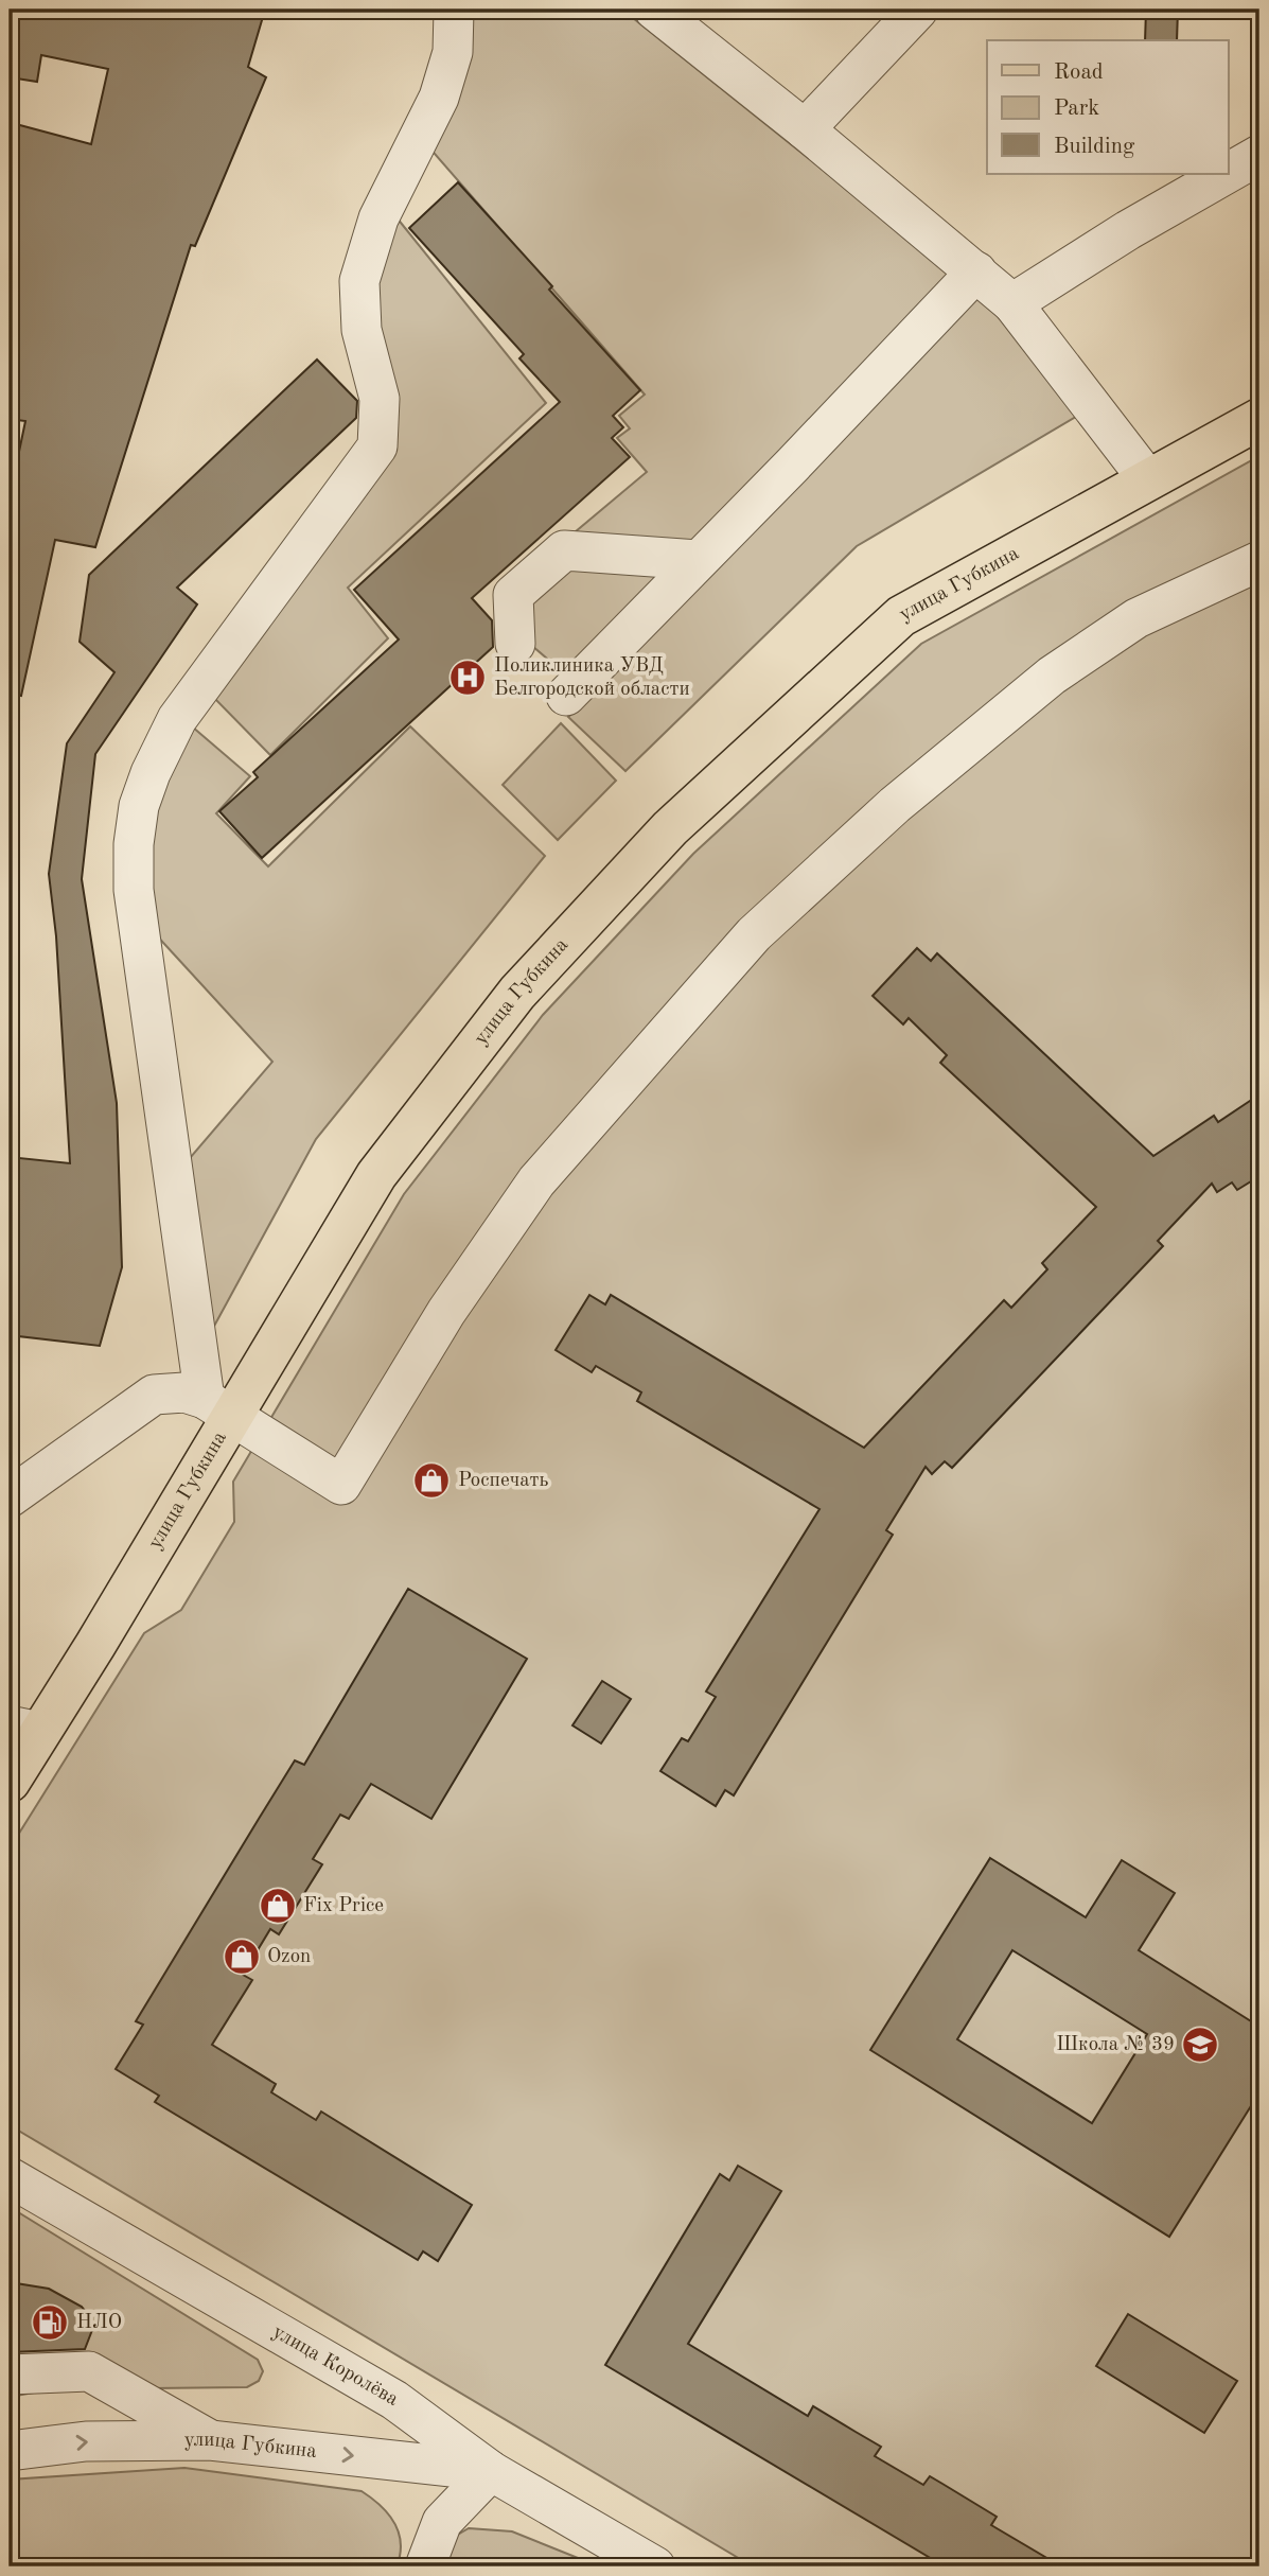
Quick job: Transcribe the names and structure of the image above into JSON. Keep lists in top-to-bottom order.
{
  "streets": {
    "main road": ["улица Губкина"],
    "street": ["улица Королёва"]
  },
  "crossings": [
    ["улица Губкина", "улица Королёва"]
  ],
  "places": {
    "hospital": ["Поликлиника УВД Белгородской области"],
    "shop": ["Роспечать", "Fix Price", "Ozon"],
    "school or university": ["Школа № 39"],
    "fuel station": ["НЛО"]
  },
  "legend": ["Road", "Park", "Building"]
}
